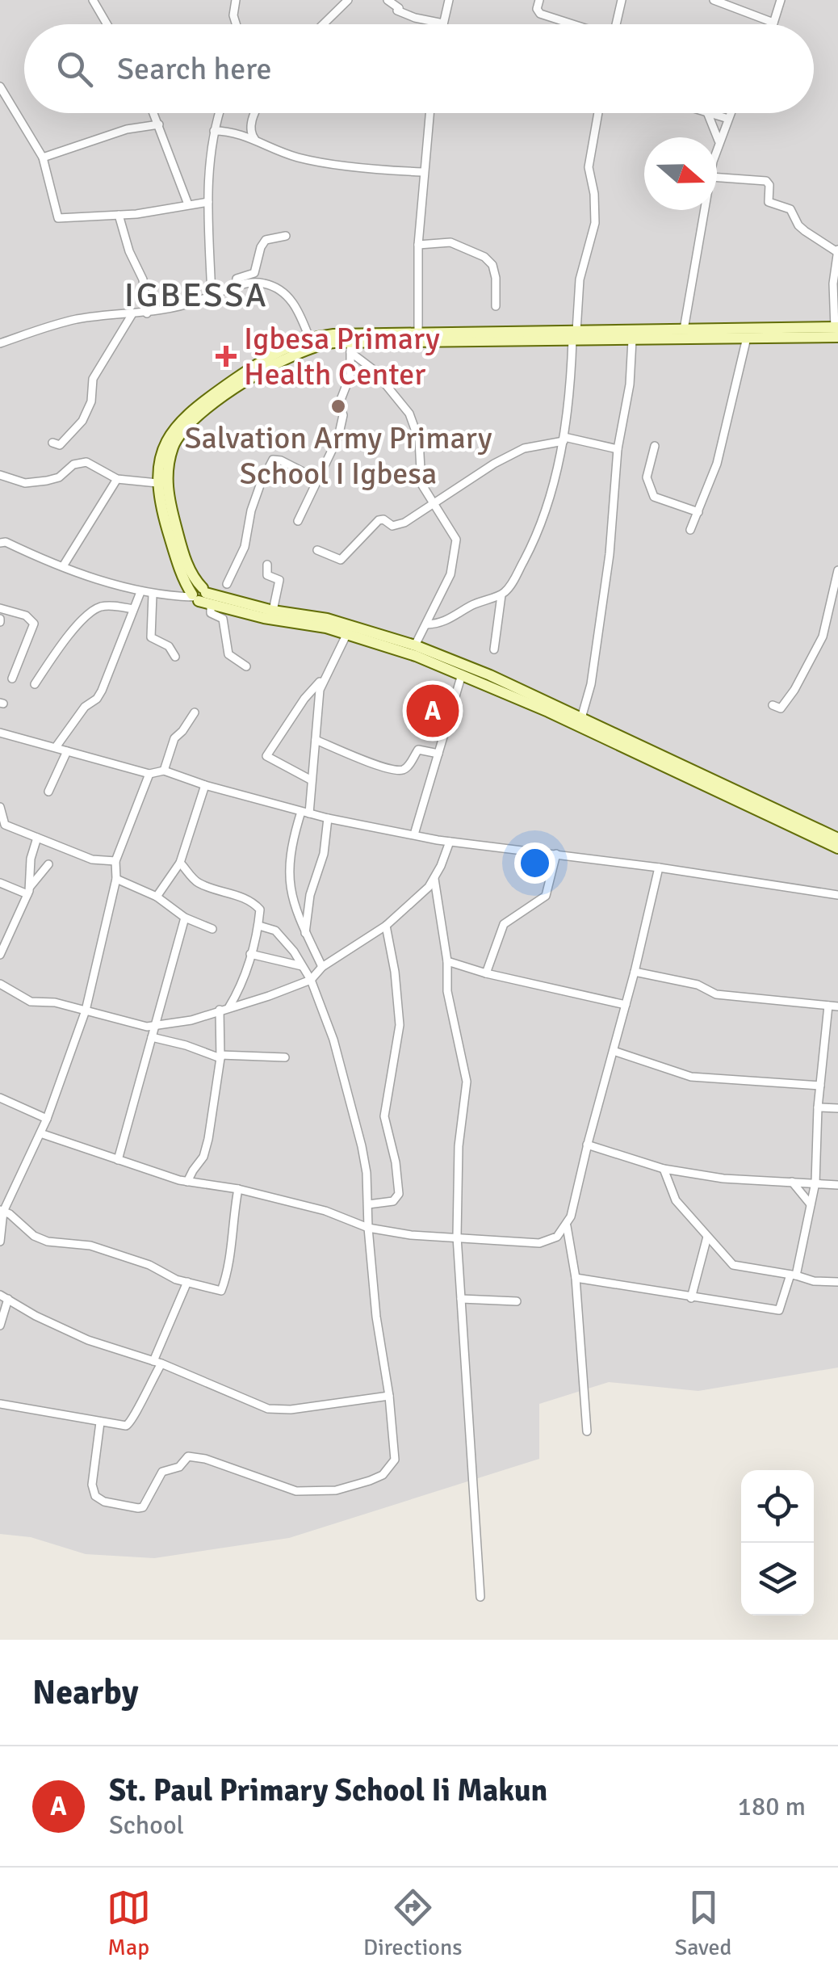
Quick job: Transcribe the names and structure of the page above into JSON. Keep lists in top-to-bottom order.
{
  "districts": ["IGBESSA"],
  "places": {
    "health": ["Igbesa Primary Health Center"],
    "other": ["Salvation Army Primary School I Igbesa"]
  },
  "north": "right",
  "page": {
    "search": "Search here",
    "pins": "A",
    "heading": "Nearby",
    "list": [
      {
        "mark": "A",
        "name": "St. Paul Primary School Ii Makun",
        "note": "School",
        "value": "180 m"
      }
    ],
    "nav": ["Map", "Directions", "Saved"]
  }
}
